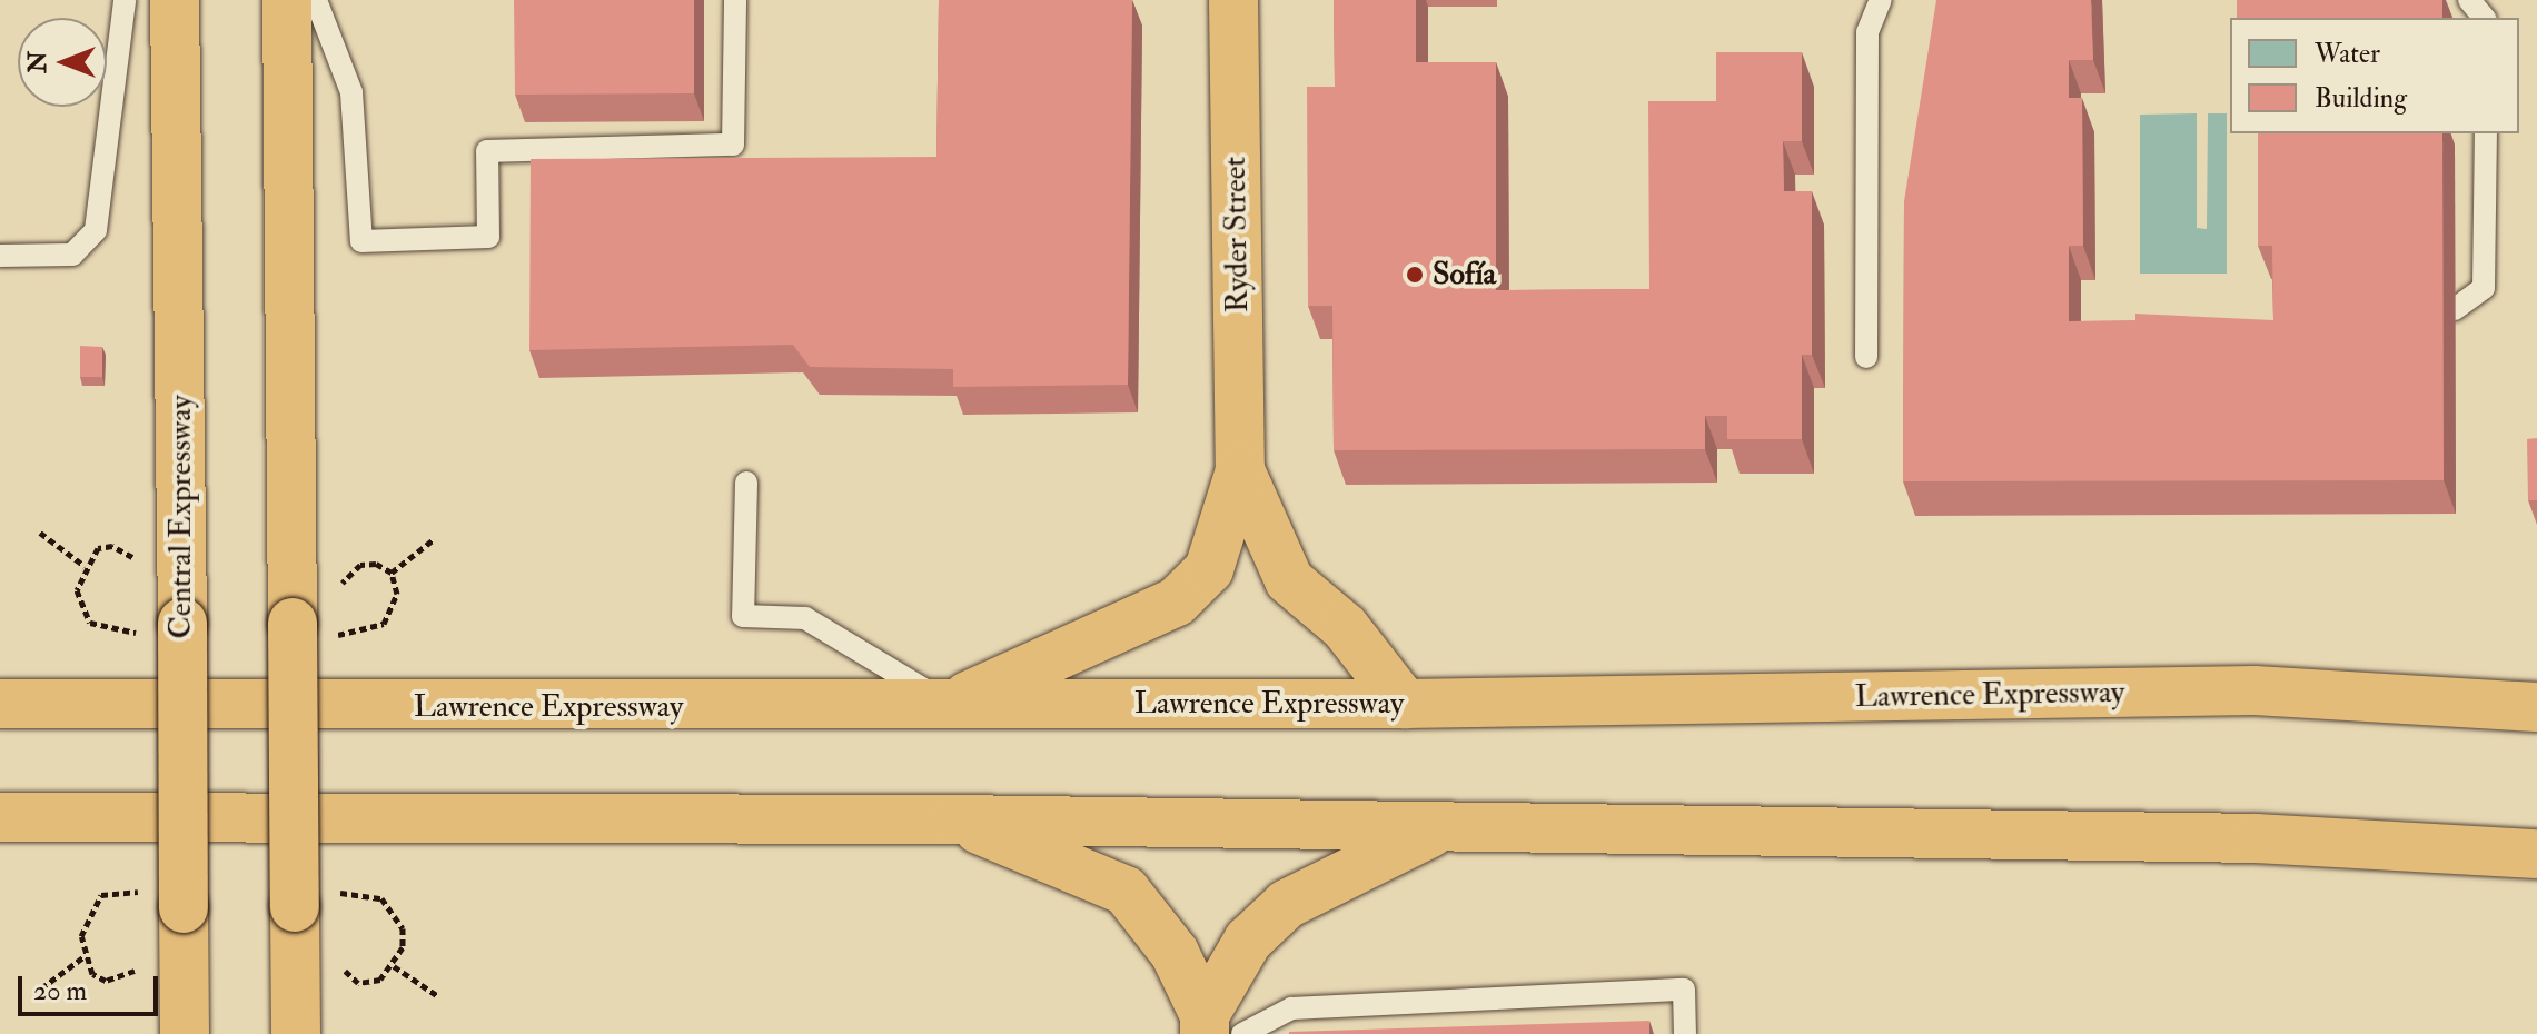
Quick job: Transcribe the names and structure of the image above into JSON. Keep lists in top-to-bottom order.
{
  "streets": {
    "highway": ["Ryder Street", "Central Expressway", "Lawrence Expressway"]
  },
  "places": ["Sofía"],
  "legend": ["Water", "Building"],
  "scale_bar": "20 m",
  "north": "left"
}
